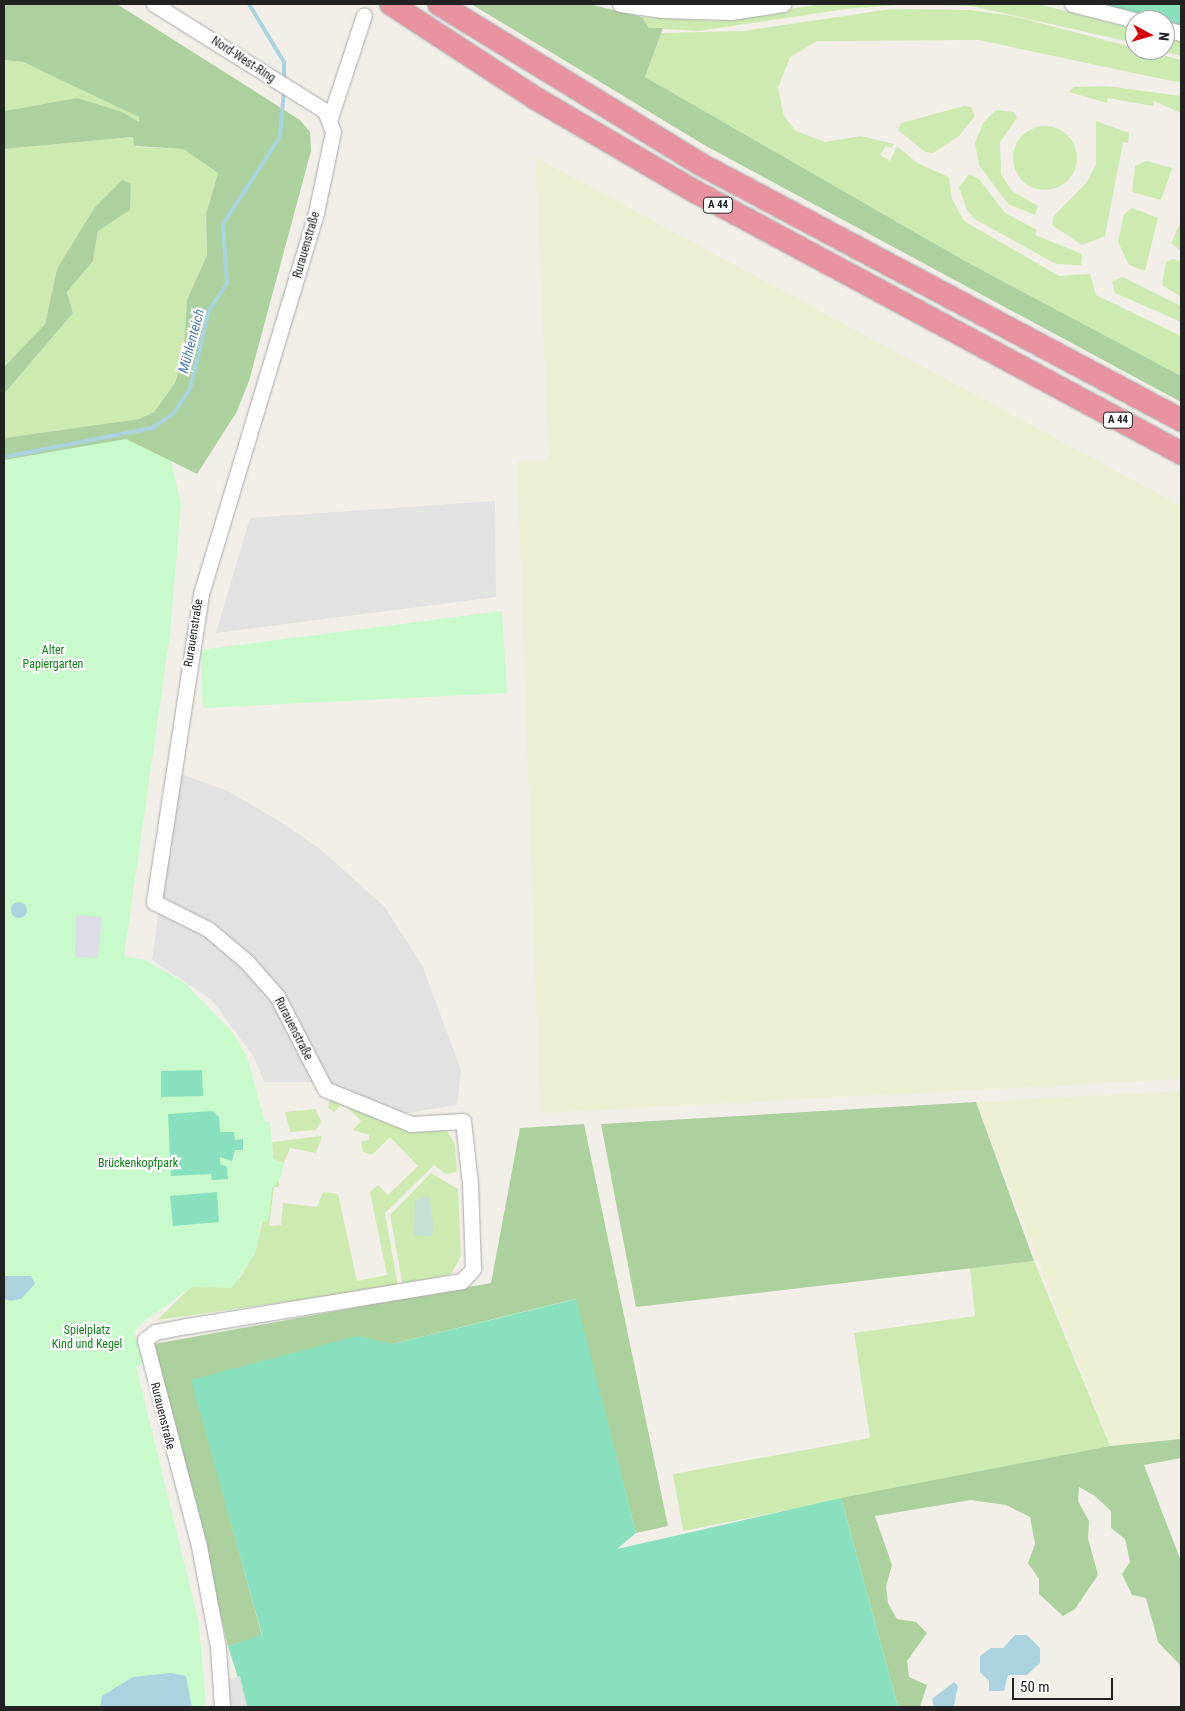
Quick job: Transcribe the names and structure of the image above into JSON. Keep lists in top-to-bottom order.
{
  "streets": {
    "highway": ["A 44"],
    "street": ["Nord-West-Ring", "Rurauenstraße"]
  },
  "crossings": [
    ["Nord-West-Ring", "Rurauenstraße"]
  ],
  "water": ["Mühlenteich"],
  "parks": ["Alter Papiergarten", "Brückenkopfpark", "Spielplatz Kind und Kegel"],
  "scale_bar": "50 m",
  "north": "right"
}
